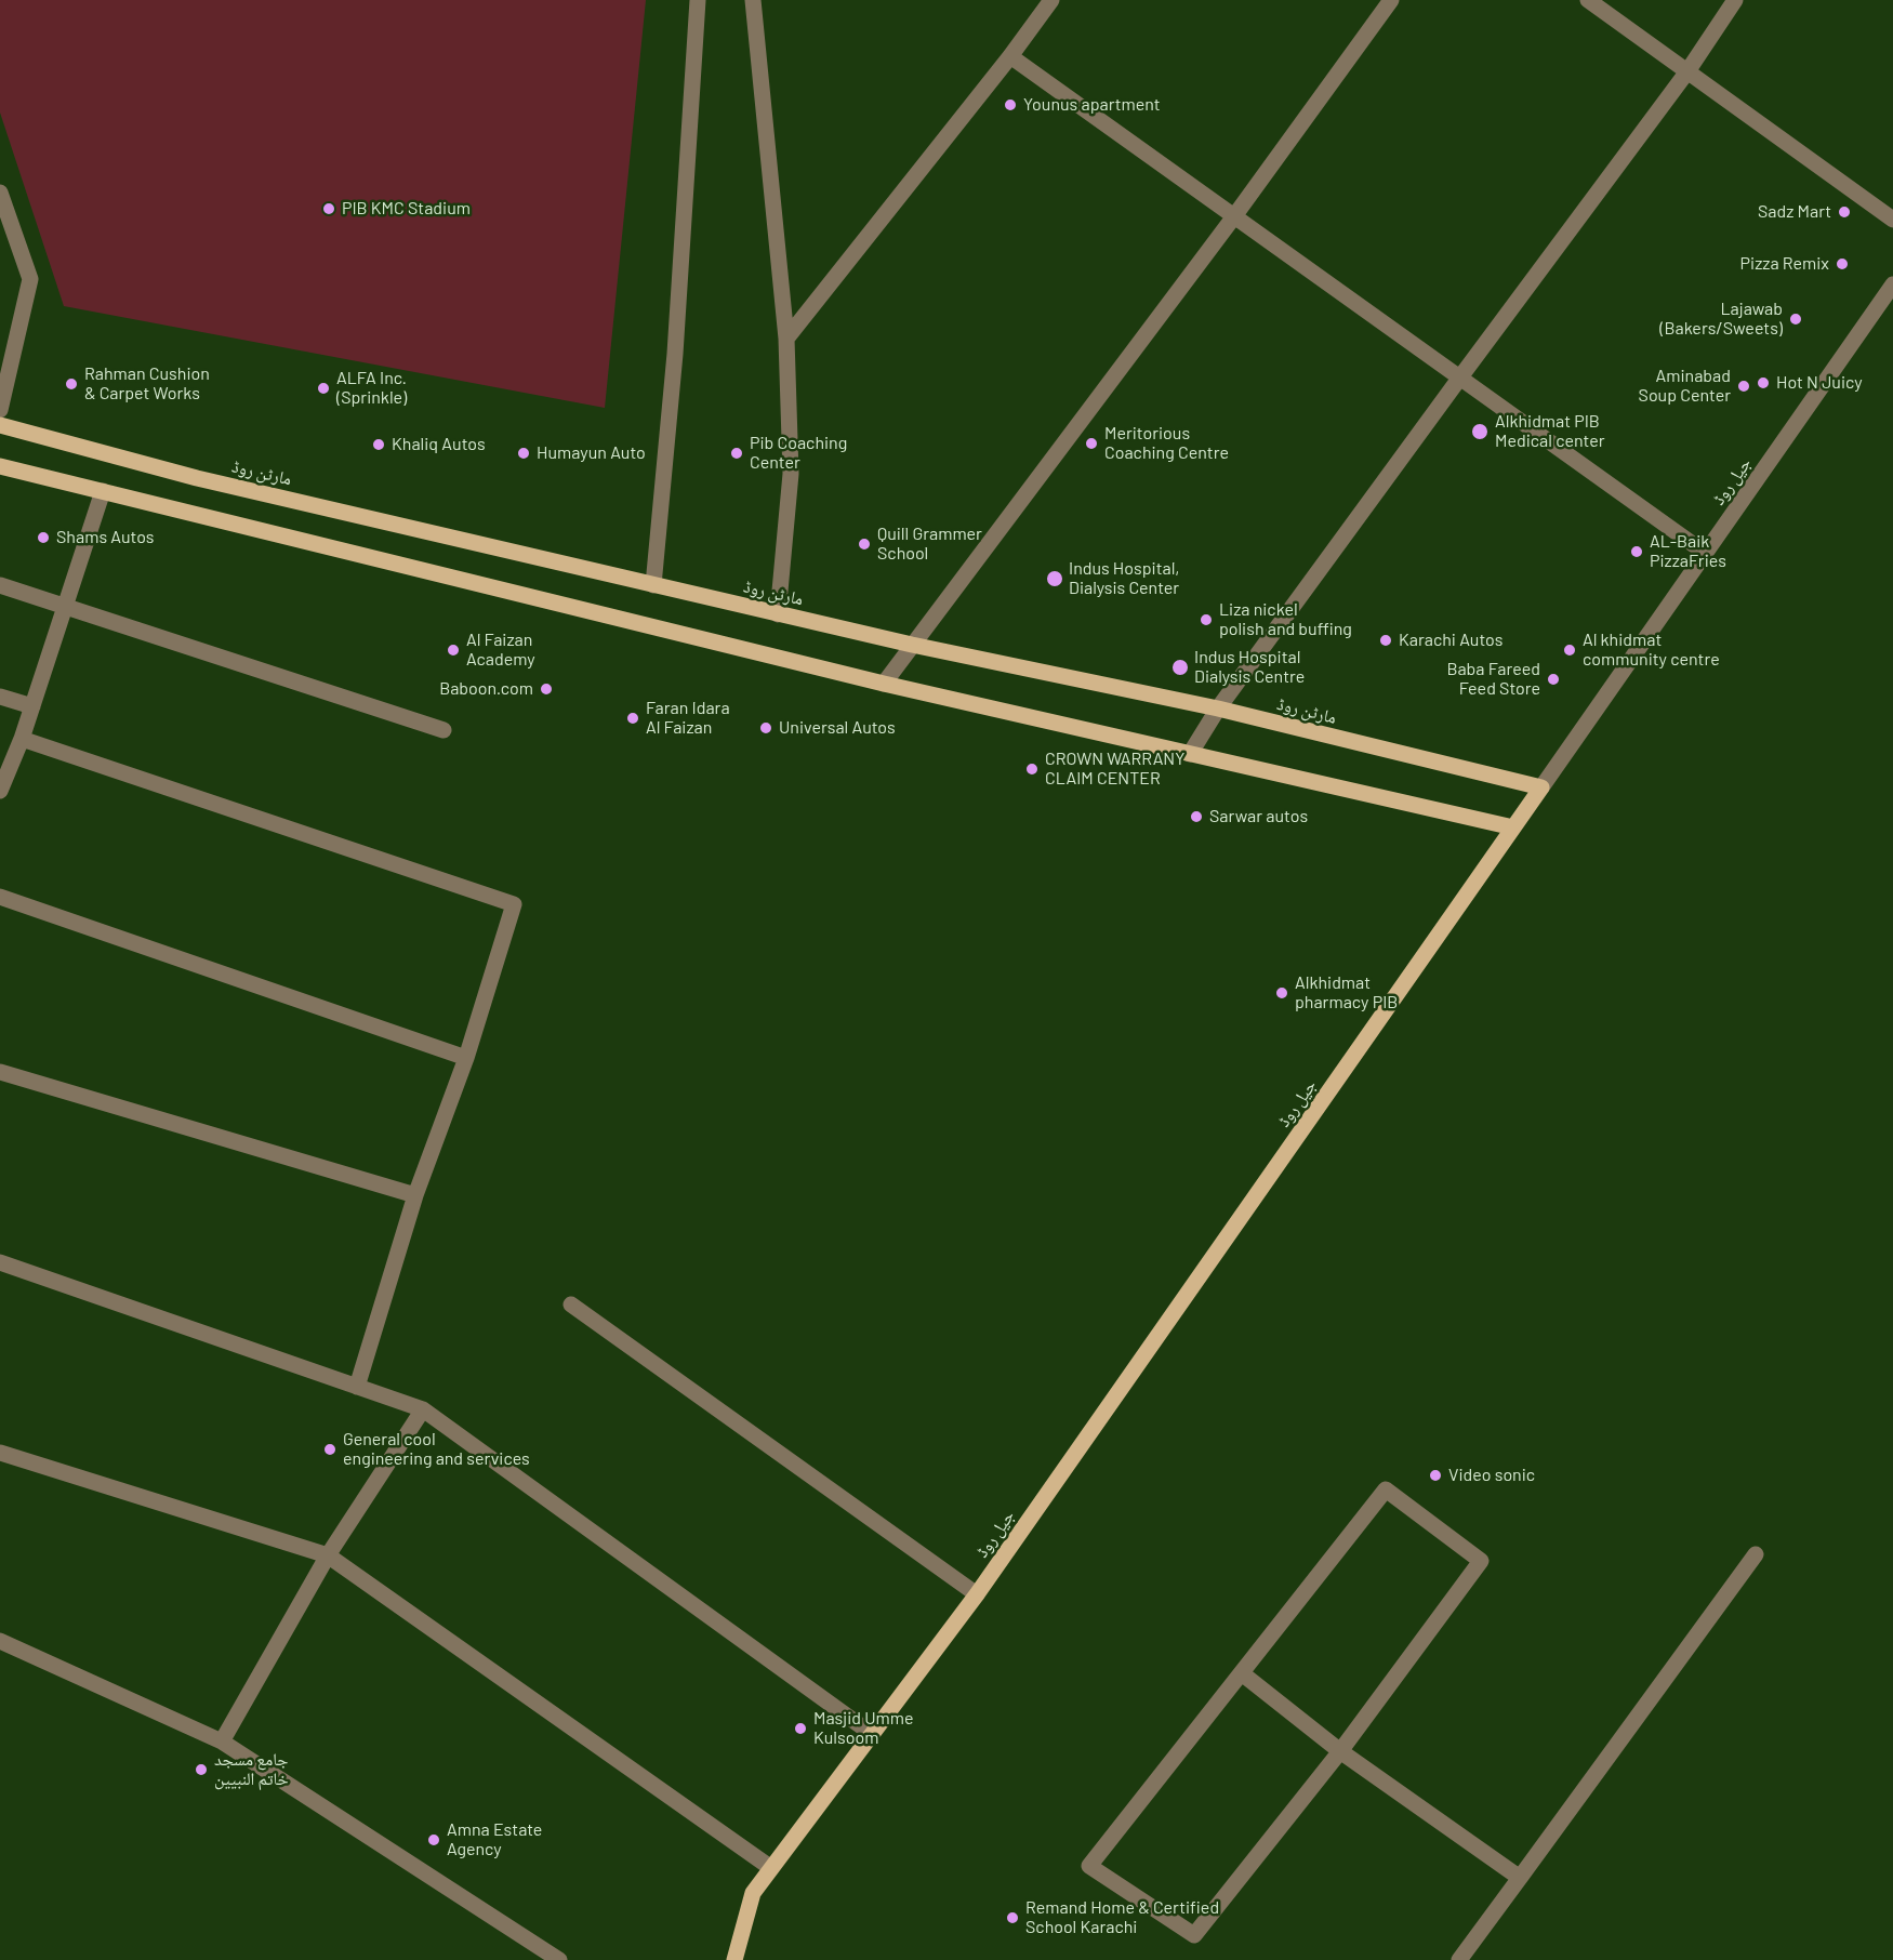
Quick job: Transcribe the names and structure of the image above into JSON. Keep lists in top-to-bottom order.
{
  "streets": {
    "main road": ["مارٹن روڈ", "جیل روڈ"]
  },
  "crossings": [
    ["مارٹن روڈ", "جیل روڈ"]
  ],
  "places": [
    "Younus apartment",
    "PIB KMC Stadium",
    "Sadz Mart",
    "Pizza Remix",
    "Lajawab (Bakers/Sweets)",
    "Hot N Juicy",
    "Rahman Cushion & Carpet Works",
    "Aminabad Soup Center",
    "ALFA Inc. (Sprinkle)",
    "Alkhidmat PIB Medical center",
    "Meritorious Coaching Centre",
    "Khaliq Autos",
    "Humayun Auto",
    "Pib Coaching Center",
    "Shams Autos",
    "Quill Grammer School",
    "AL-Baik PizzaFries",
    "Indus Hospital, Dialysis Center",
    "Liza nickel polish and buffing",
    "Karachi Autos",
    "Al Faizan Academy",
    "Al khidmat community centre",
    "Indus Hospital Dialysis Centre",
    "Baba Fareed Feed Store",
    "Baboon.com",
    "Faran Idara Al Faizan",
    "Universal Autos",
    "CROWN WARRANY CLAIM CENTER",
    "Sarwar autos",
    "Alkhidmat pharmacy PIB",
    "General cool engineering and services",
    "Video sonic",
    "Masjid Umme Kulsoom",
    "جامع مسجد خاتم النبیین",
    "Amna Estate Agency",
    "Remand Home & Certified School Karachi"
  ]
}
